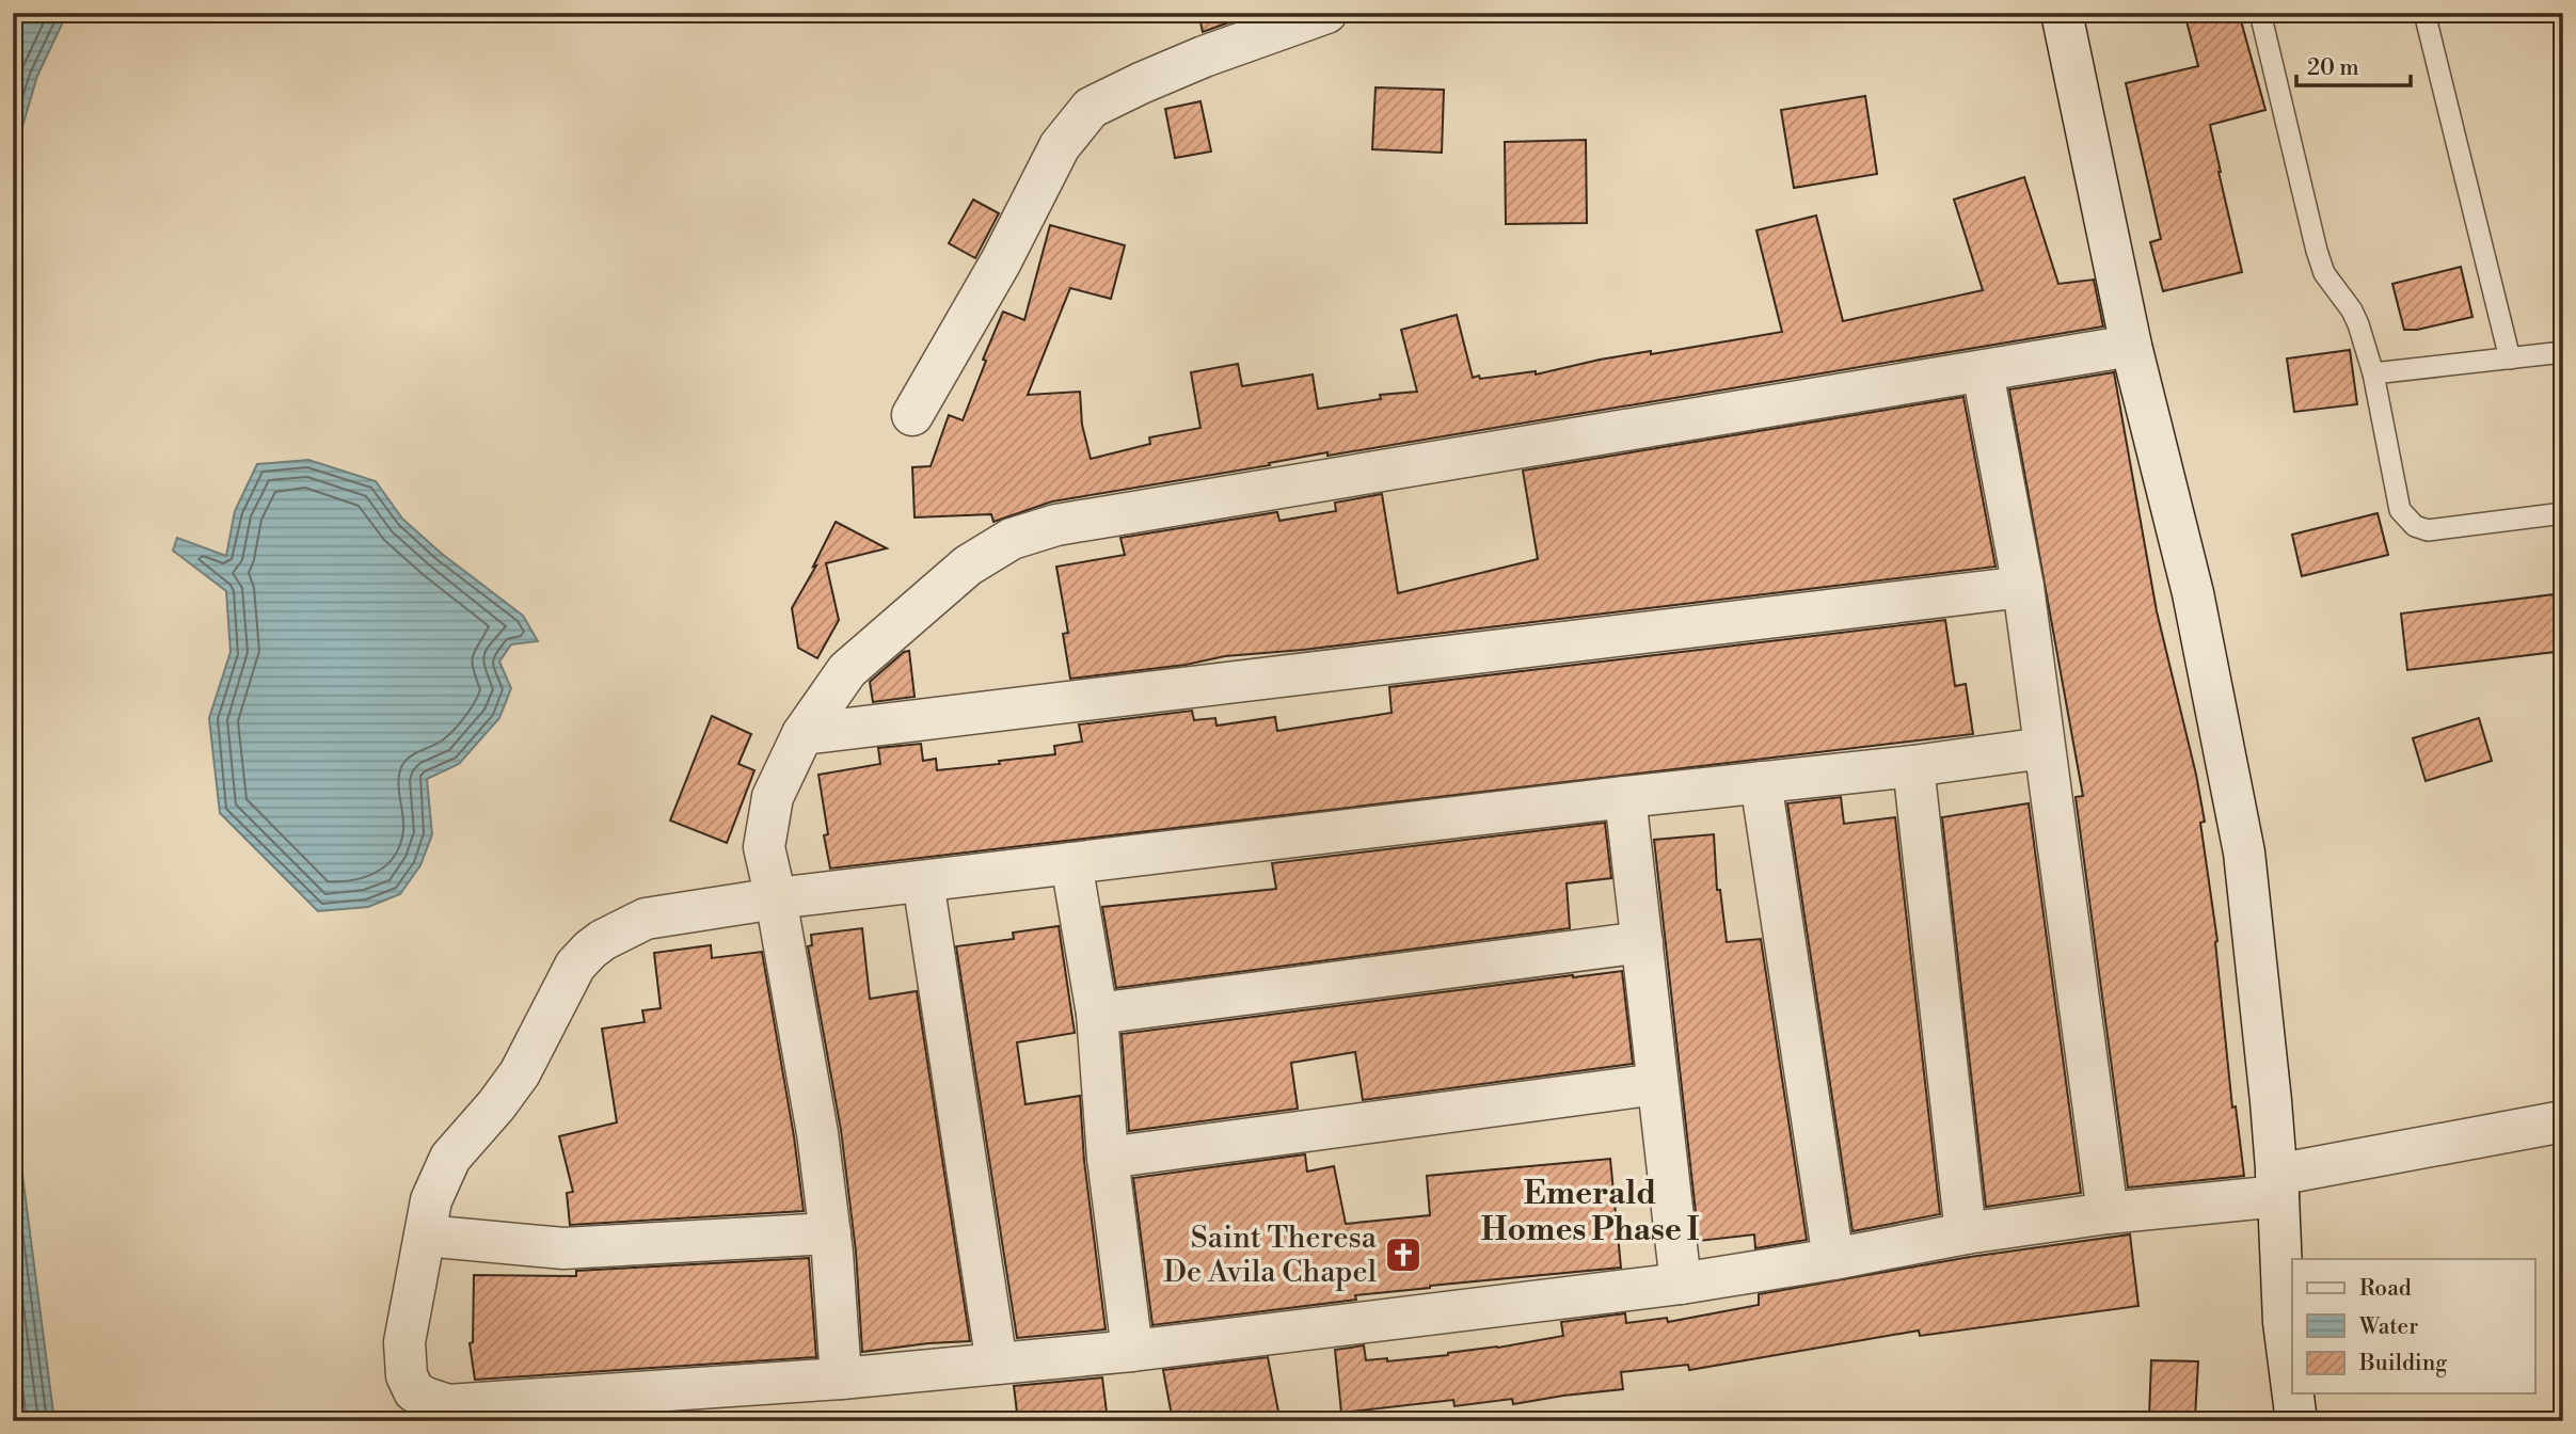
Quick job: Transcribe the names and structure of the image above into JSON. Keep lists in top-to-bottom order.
{
  "districts": ["Emerald Homes Phase I"],
  "places": {
    "church": ["Saint Theresa De Avila Chapel"]
  },
  "legend": ["Road", "Water", "Building"],
  "scale_bar": "20 m"
}
